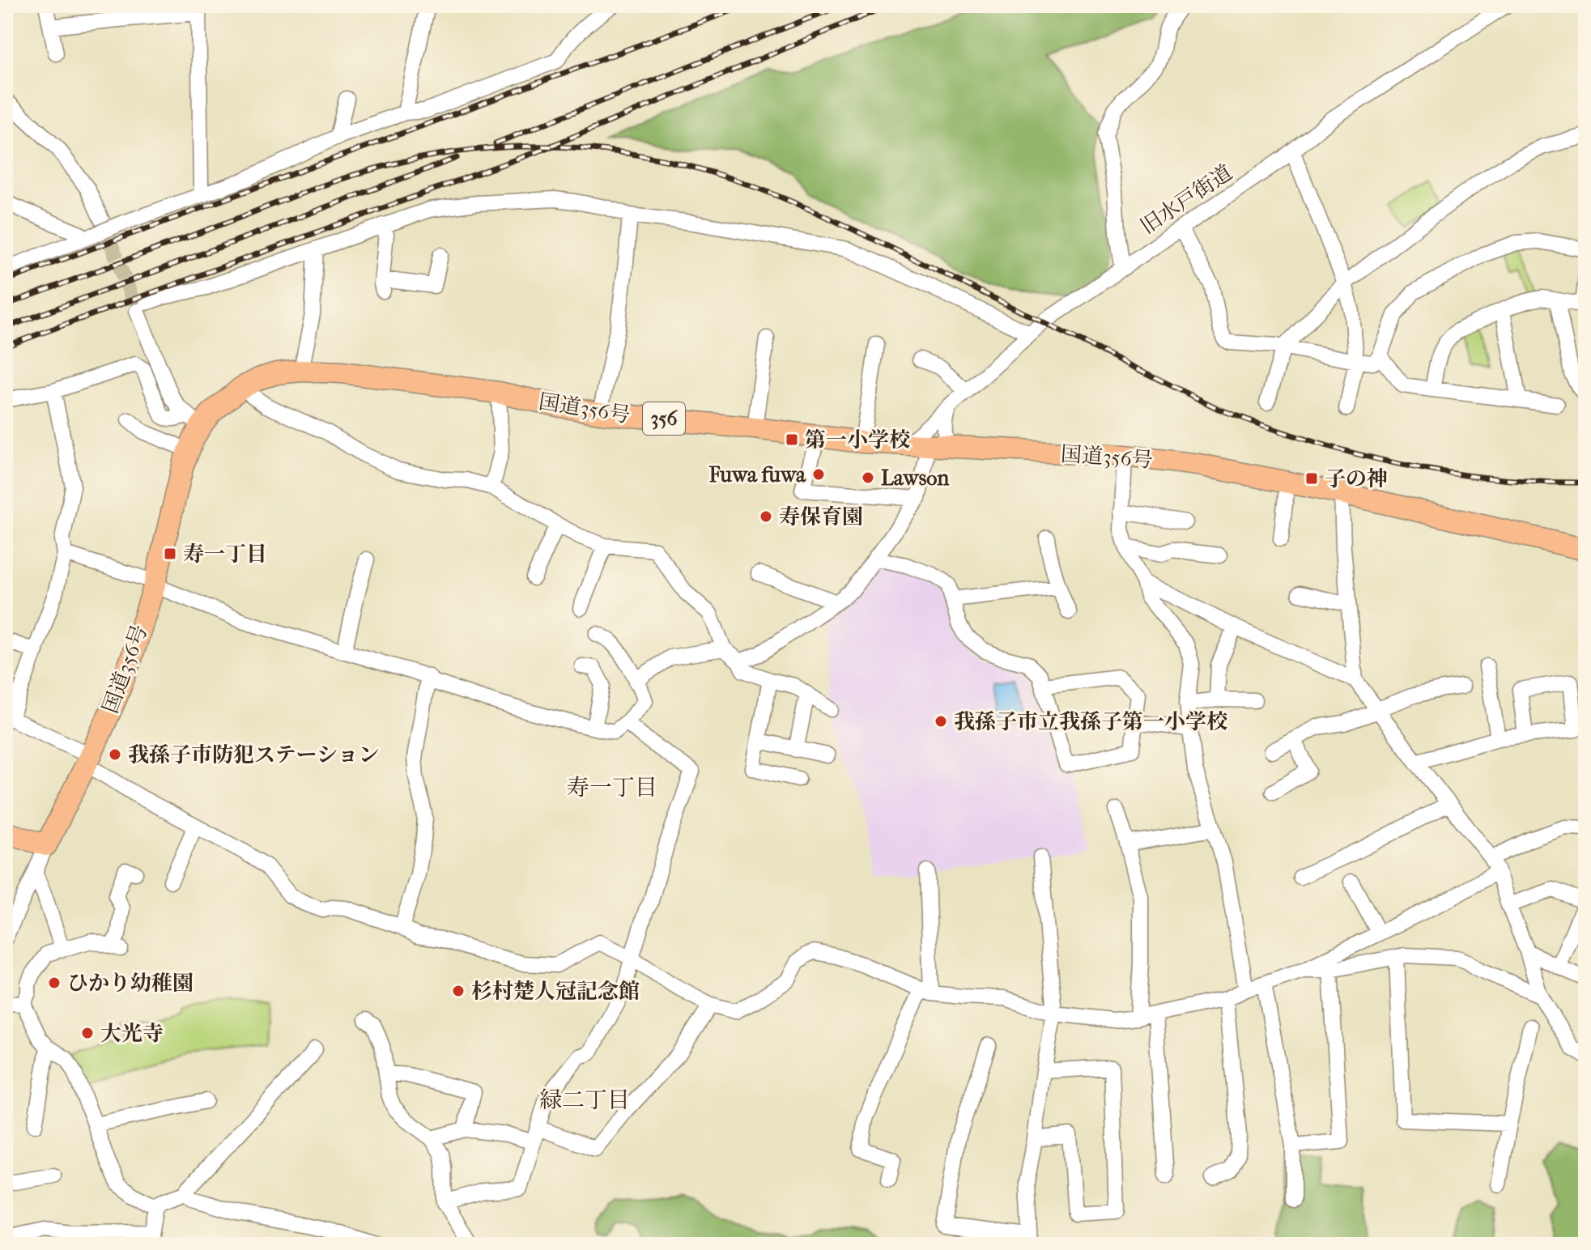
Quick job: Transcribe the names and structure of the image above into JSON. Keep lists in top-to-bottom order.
{
  "streets": {
    "highway": ["国道356号", "356"],
    "street": ["旧水戸街道"]
  },
  "crossings": [
    ["旧水戸街道", "国道356号"]
  ],
  "districts": ["寿一丁目", "緑二丁目"],
  "places": {
    "transit": ["第一小学校", "子の神", "寿一丁目"],
    "other": [
      "Fuwa fuwa",
      "Lawson",
      "寿保育園",
      "我孫子市立我孫子第一小学校",
      "我孫子市防犯ステーション",
      "ひかり幼稚園",
      "杉村楚人冠記念館",
      "大光寺"
    ]
  }
}
